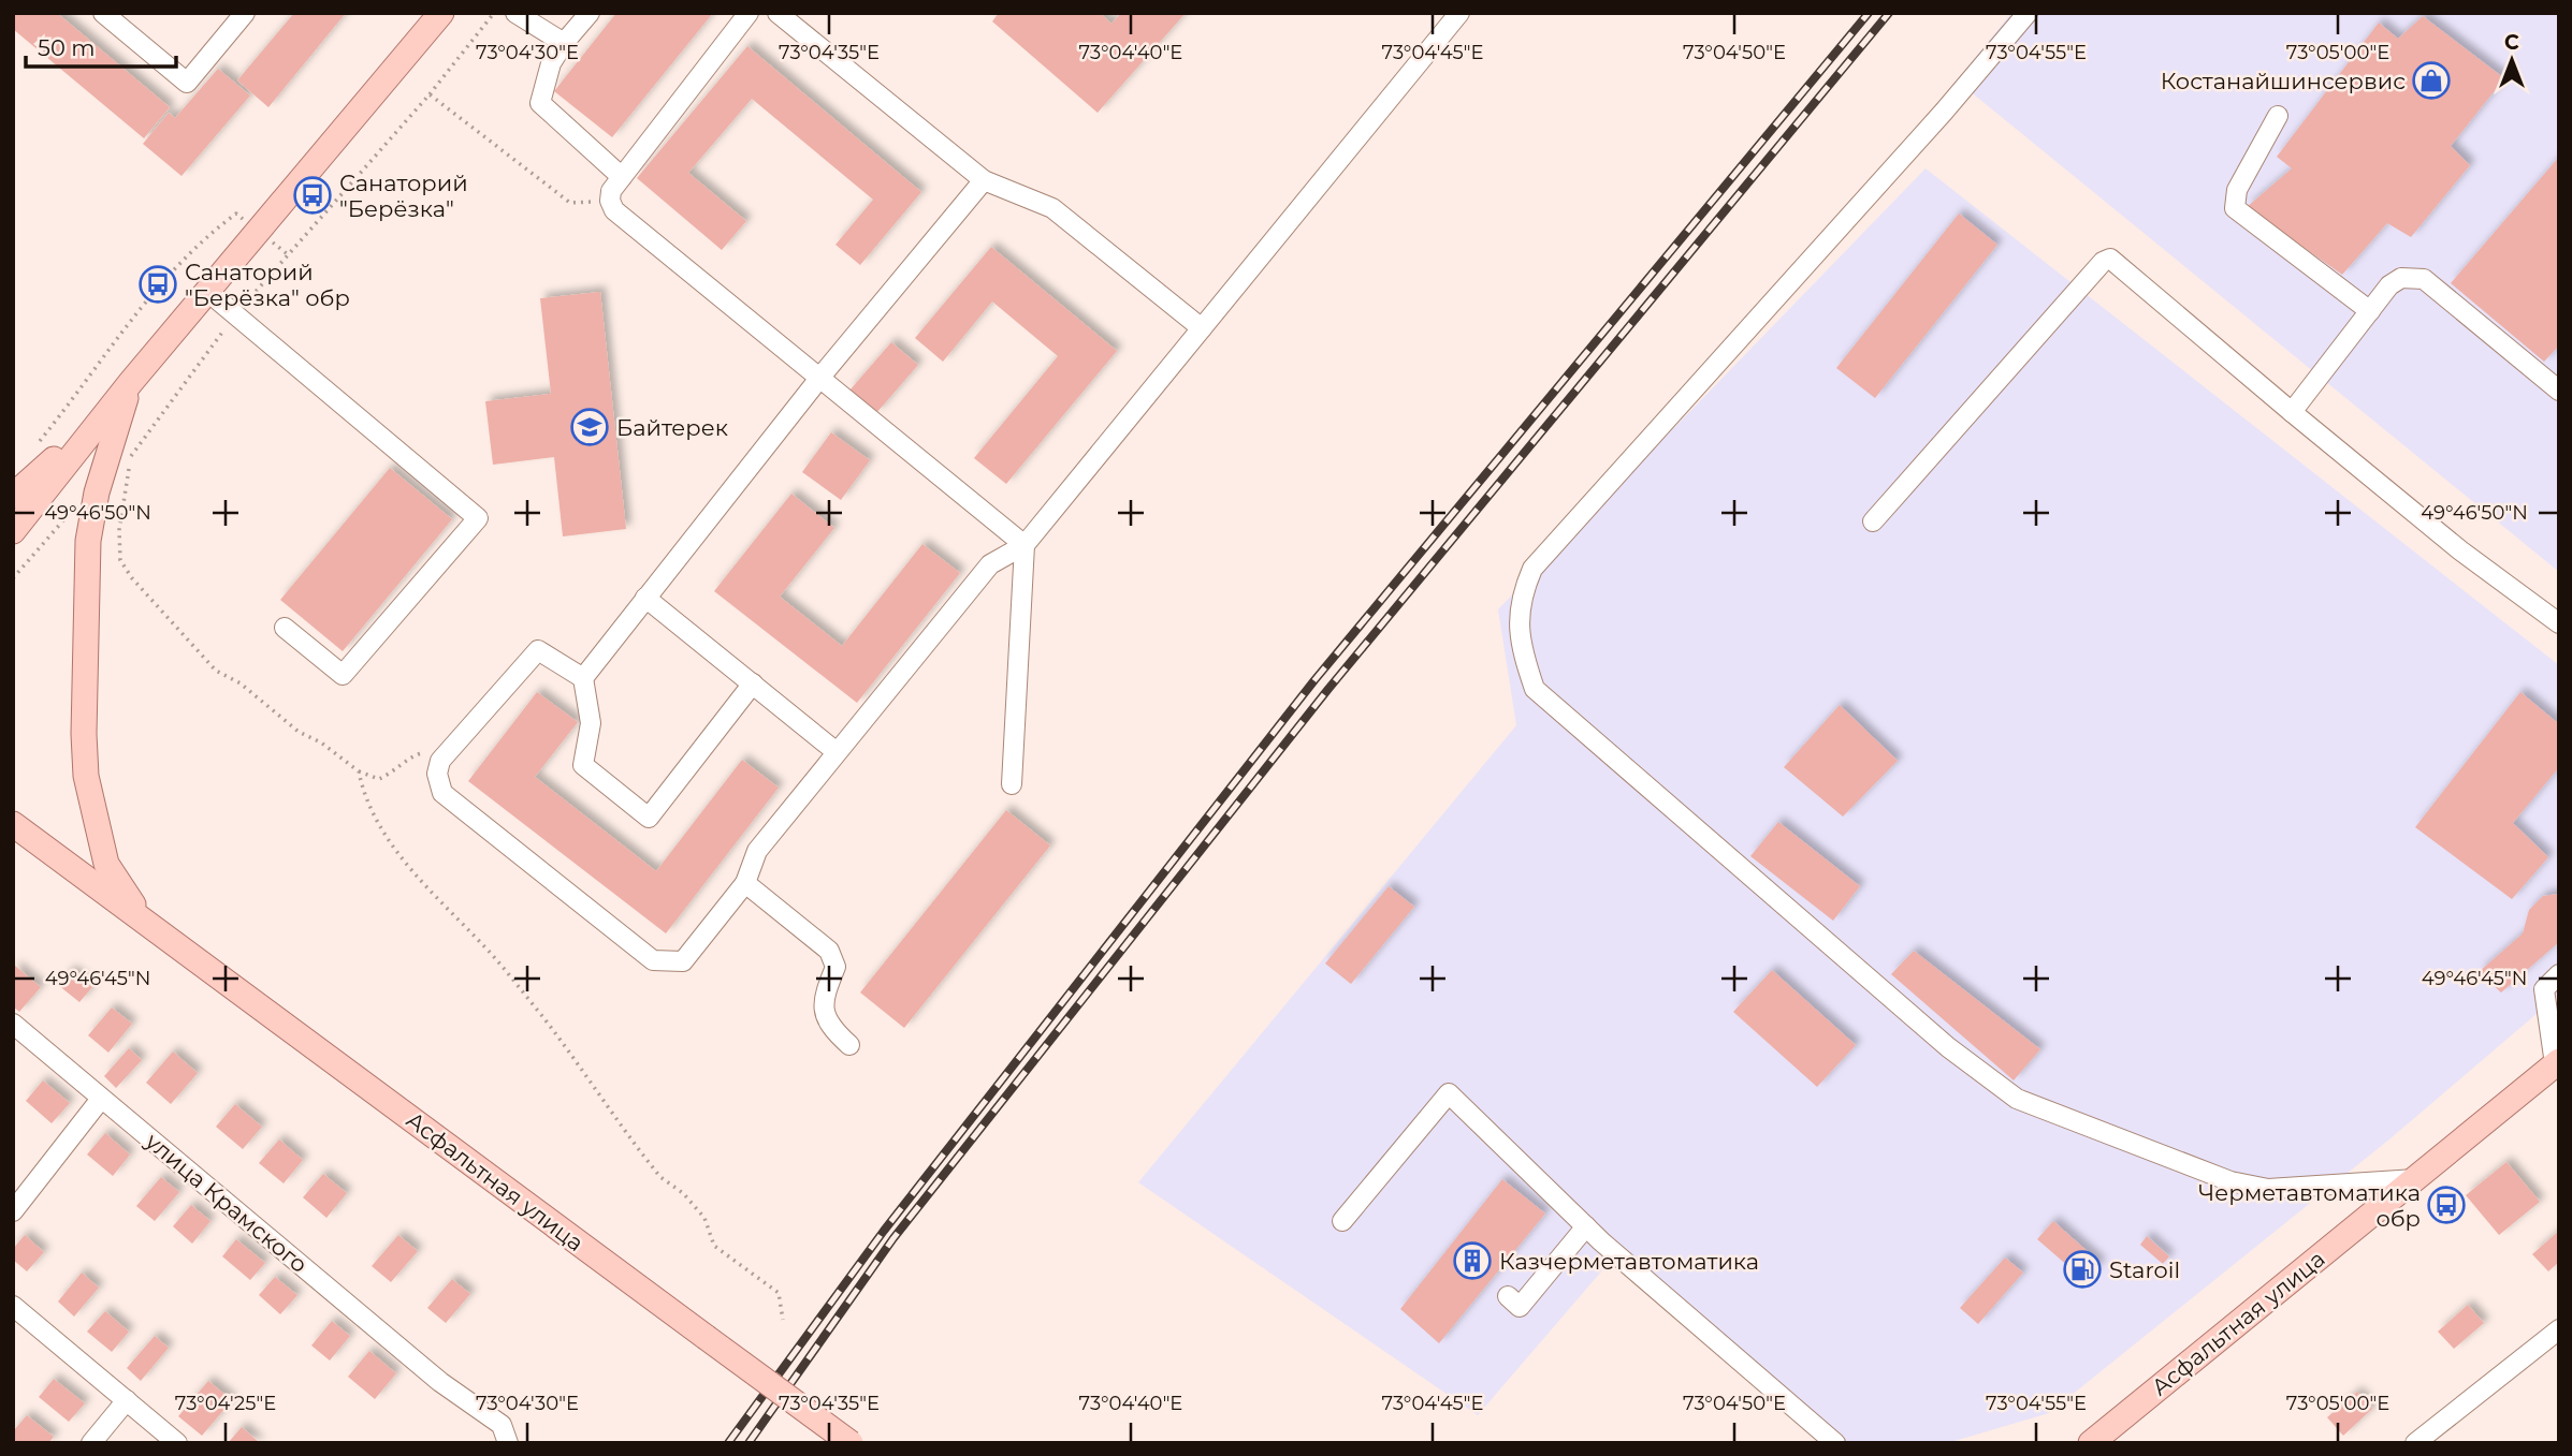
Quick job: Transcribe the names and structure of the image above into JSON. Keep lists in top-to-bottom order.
{
  "streets": {
    "main road": ["Асфальтная улица"],
    "street": ["улица Крамского"]
  },
  "places": {
    "shop": ["Костанайшинсервис"],
    "bus stop": ["Санаторий \"Берёзка\"", "Санаторий \"Берёзка\" обр", "Черметавтоматика обр"],
    "school or university": ["Байтерек"],
    "building": ["Казчерметавтоматика"],
    "fuel station": ["Staroil"]
  },
  "scale_bar": "50 m",
  "north": "top",
  "coordinates": [
    "73°04'30\"E",
    "73°04'35\"E",
    "73°04'40\"E",
    "73°04'45\"E",
    "73°04'50\"E",
    "73°04'55\"E",
    "73°05'00\"E",
    "49°46'50\"N",
    "49°46'45\"N",
    "73°04'25\"E"
  ]
}
